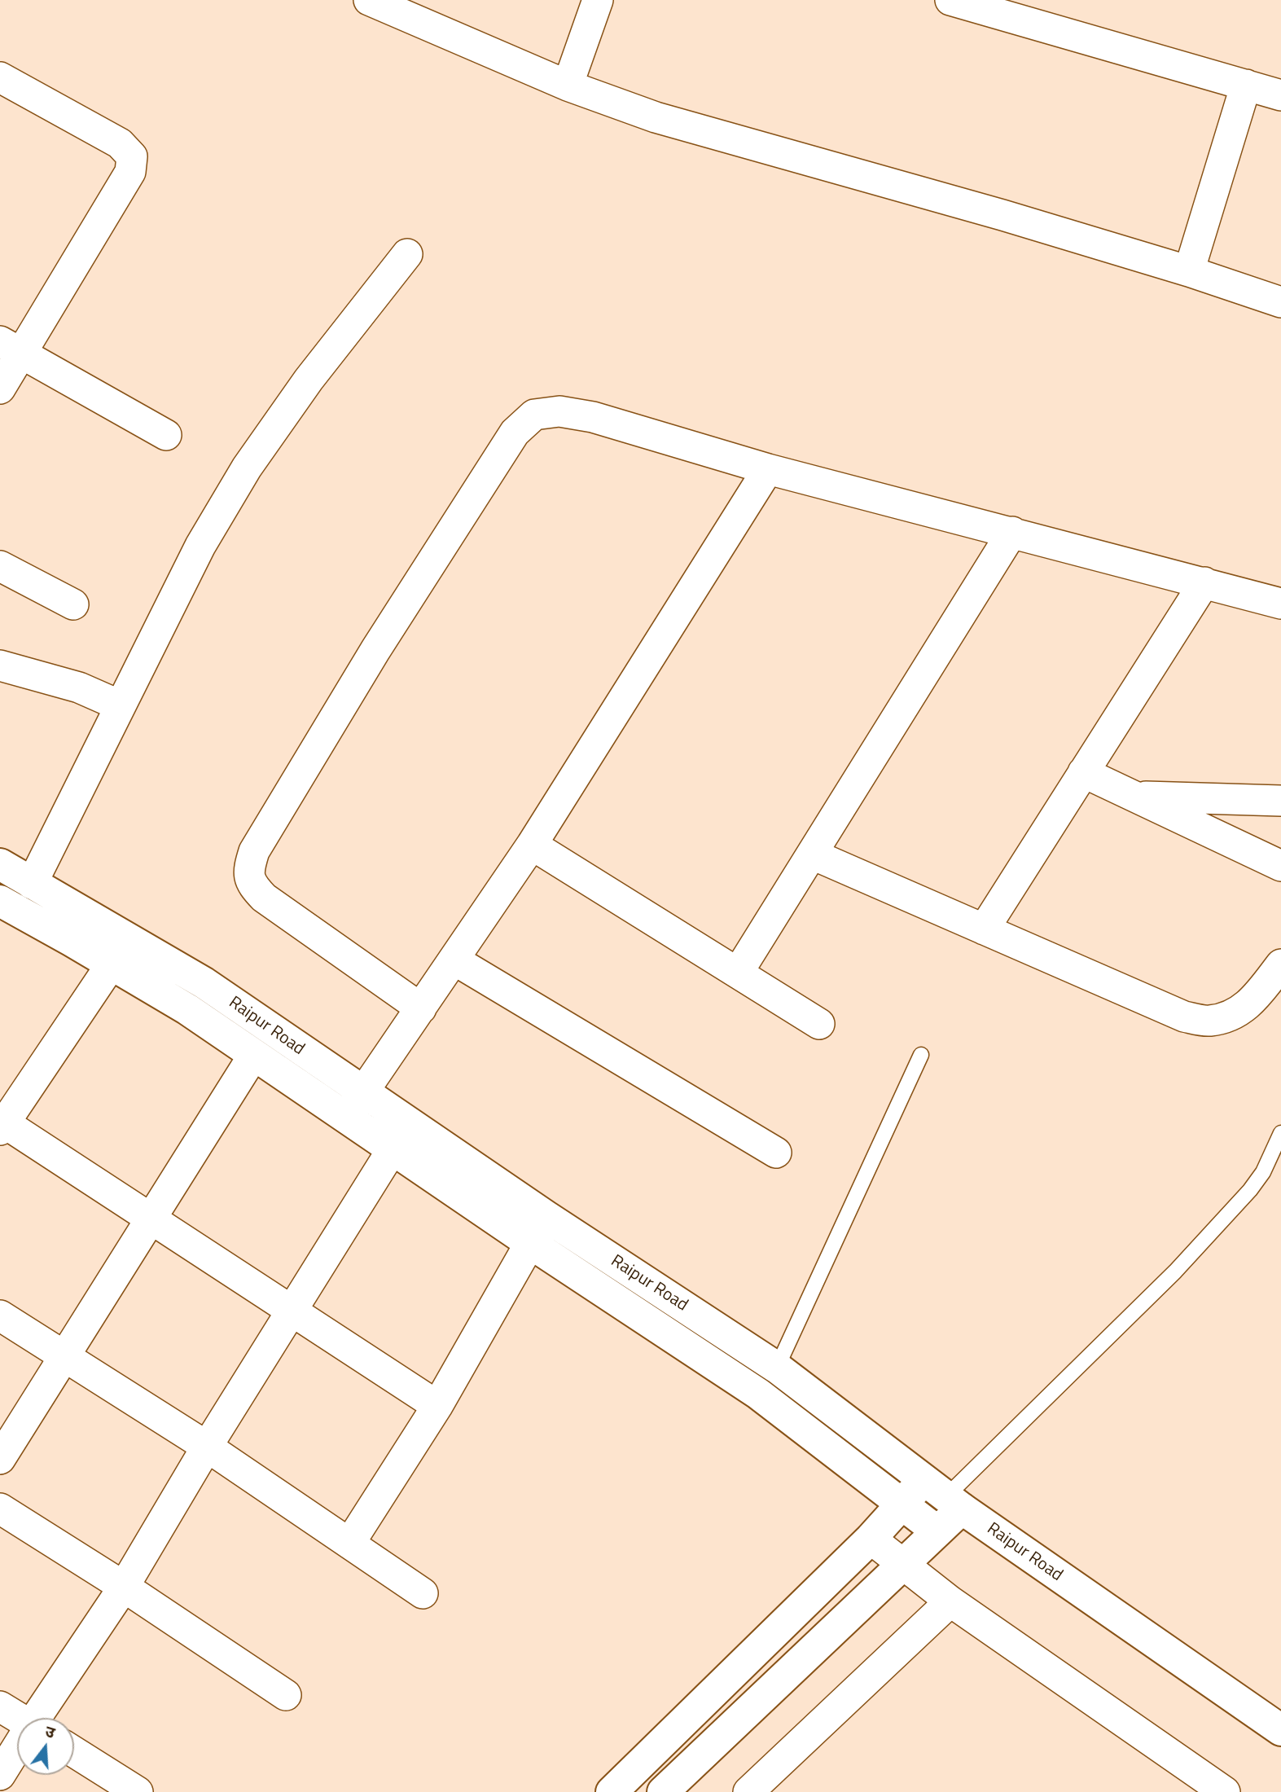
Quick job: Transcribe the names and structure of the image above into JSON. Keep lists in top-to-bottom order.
{
  "streets": {
    "main road": ["Raipur Road"]
  },
  "north": "top"
}
